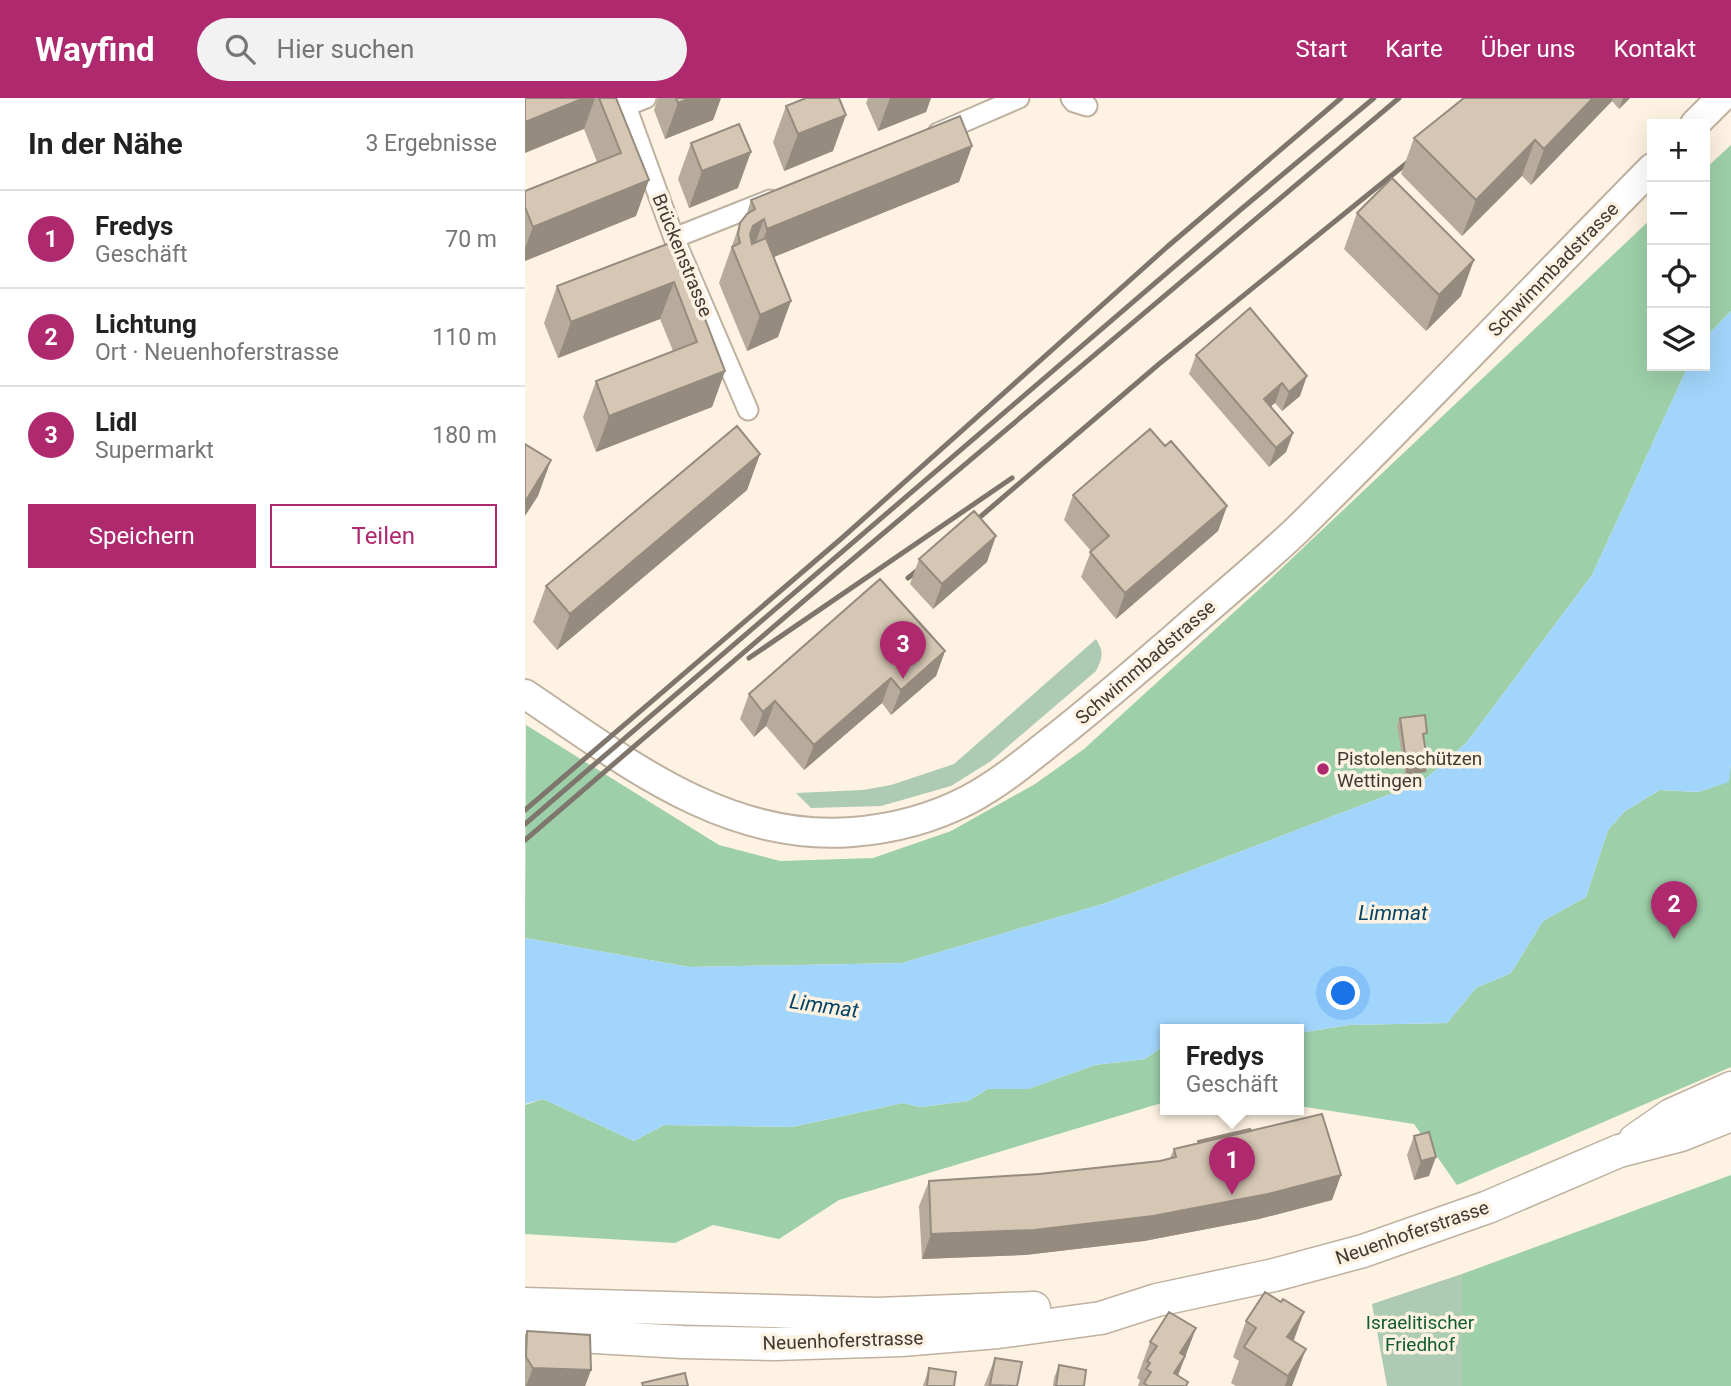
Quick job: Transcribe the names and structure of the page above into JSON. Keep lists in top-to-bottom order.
{
  "streets": {
    "main road": ["Schwimmbadstrasse", "Neuenhoferstrasse"],
    "street": ["Brückenstrasse"]
  },
  "water": ["Limmat"],
  "parks": ["Israelitischer Friedhof"],
  "places": ["Pistolenschützen Wettingen"],
  "page": {
    "header": "Wayfind",
    "search": "Hier suchen",
    "nav": [
      "Start",
      "Karte",
      "Über uns",
      "Kontakt"
    ],
    "heading": ["In der Nähe", "3 Ergebnisse"],
    "map_buttons": ["+", "−"],
    "list": [
      {
        "mark": "1",
        "name": "Fredys",
        "note": "Geschäft",
        "value": "70 m"
      },
      {
        "mark": "2",
        "name": "Lichtung",
        "note": "Ort · Neuenhoferstrasse",
        "value": "110 m"
      },
      {
        "mark": "3",
        "name": "Lidl",
        "note": "Supermarkt",
        "value": "180 m"
      }
    ],
    "buttons": ["Speichern", "Teilen"],
    "pins": ["3", "2", "1"],
    "popup": ["Fredys", "Geschäft"]
  }
}
